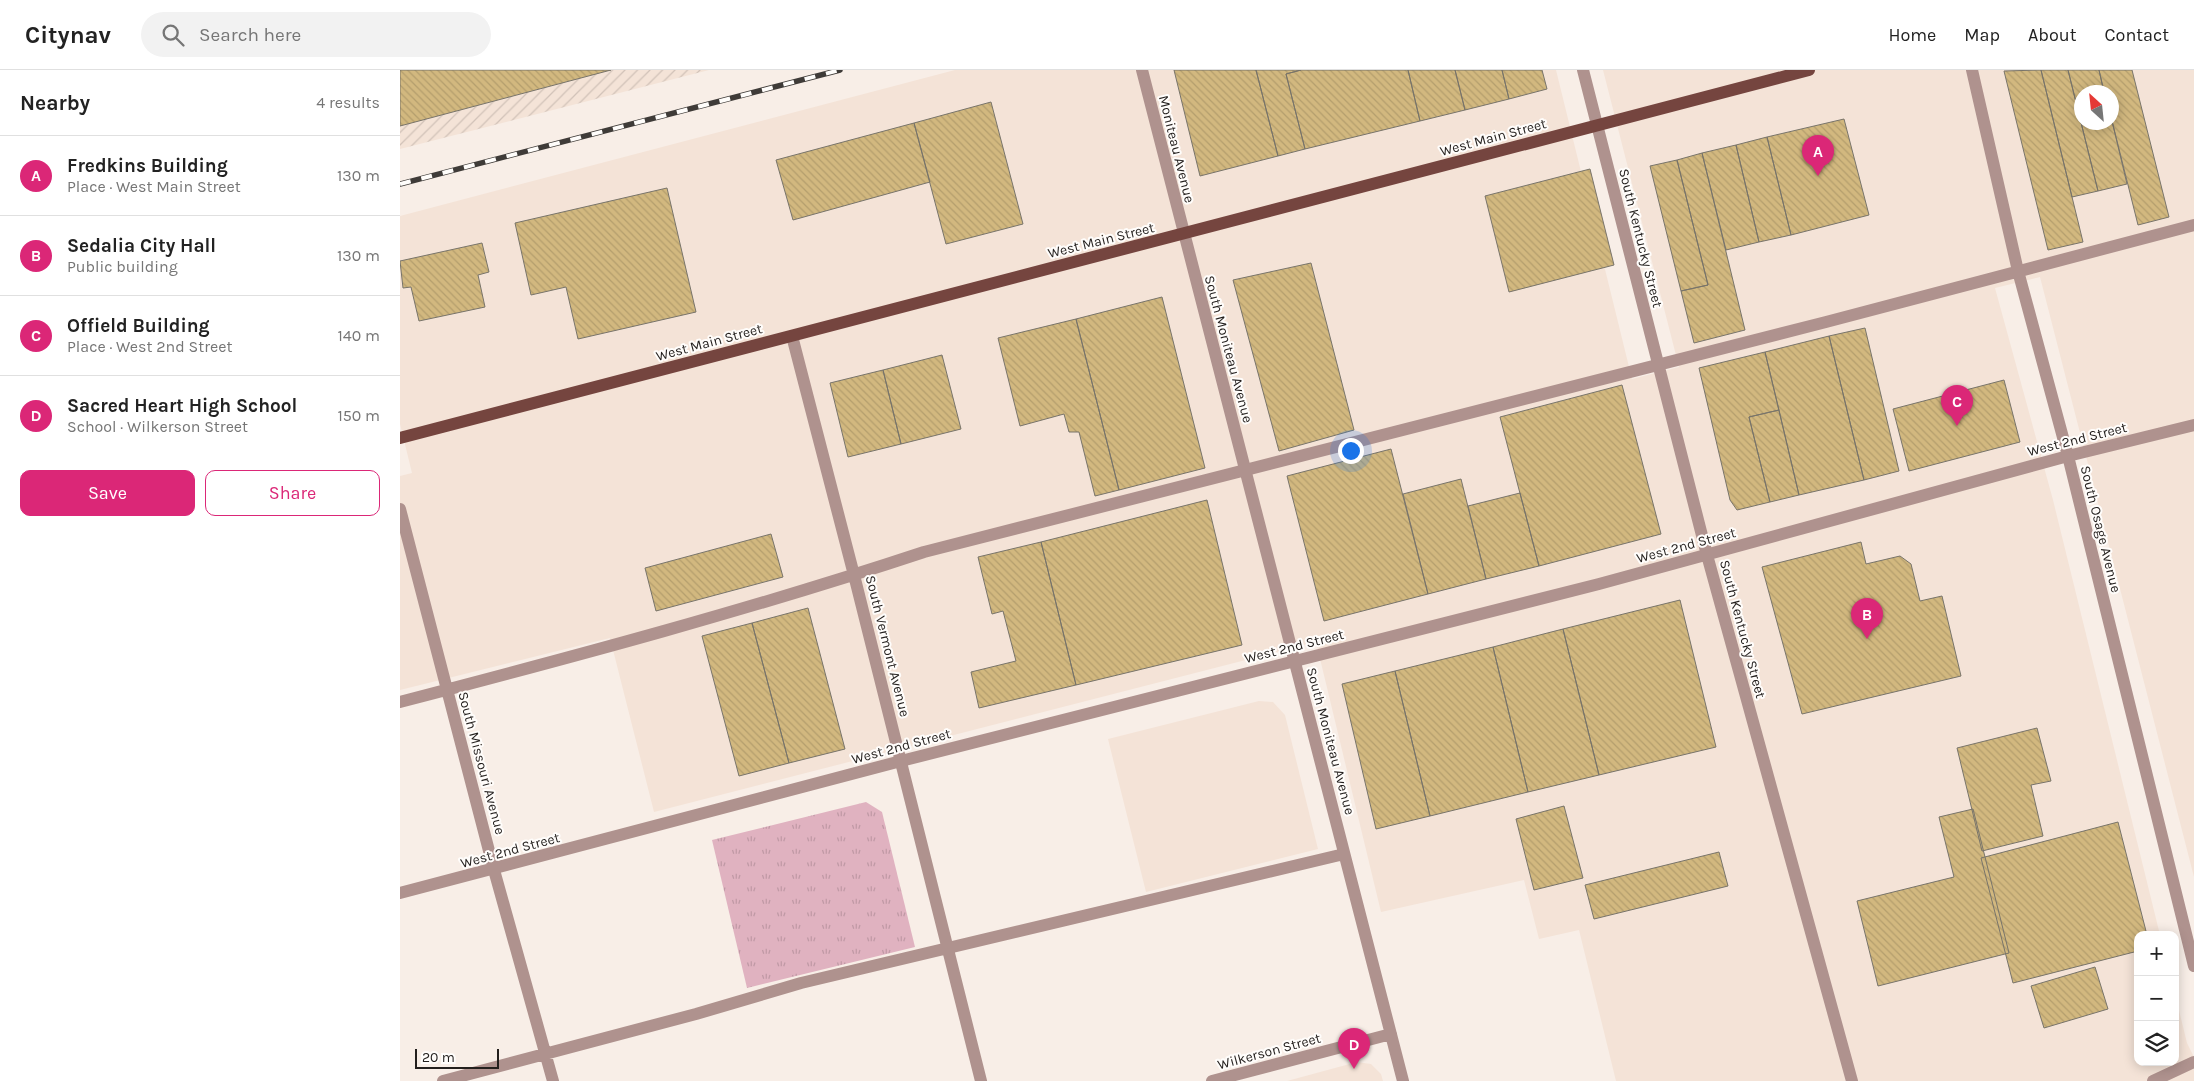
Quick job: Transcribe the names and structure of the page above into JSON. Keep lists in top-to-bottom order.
{
  "streets": {
    "main road": ["West Main Street"],
    "street": [
      "Moniteau Avenue",
      "South Kentucky Street",
      "South Moniteau Avenue",
      "West 2nd Street",
      "South Osage Avenue",
      "South Vermont Avenue",
      "South Missouri Avenue",
      "Wilkerson Street"
    ]
  },
  "crossings": [
    ["West Main Street", "Moniteau Avenue"],
    ["West Main Street", "South Kentucky Street"],
    ["West Main Street", "South Moniteau Avenue"],
    ["West Main Street", "South Vermont Avenue"],
    ["Moniteau Avenue", "South Moniteau Avenue"],
    ["South Kentucky Street", "West 2nd Street"],
    ["South Moniteau Avenue", "West 2nd Street"],
    ["South Moniteau Avenue", "Wilkerson Street"],
    ["West 2nd Street", "South Osage Avenue"],
    ["West 2nd Street", "South Vermont Avenue"],
    ["West 2nd Street", "South Missouri Avenue"]
  ],
  "scale_bar": "20 m",
  "north": "top left",
  "page": {
    "header": "Citynav",
    "search": "Search here",
    "nav": [
      "Home",
      "Map",
      "About",
      "Contact"
    ],
    "heading": ["Nearby", "4 results"],
    "list": [
      {
        "mark": "A",
        "name": "Fredkins Building",
        "note": "Place · West Main Street",
        "value": "130 m"
      },
      {
        "mark": "B",
        "name": "Sedalia City Hall",
        "note": "Public building",
        "value": "130 m"
      },
      {
        "mark": "C",
        "name": "Offield Building",
        "note": "Place · West 2nd Street",
        "value": "140 m"
      },
      {
        "mark": "D",
        "name": "Sacred Heart High School",
        "note": "School · Wilkerson Street",
        "value": "150 m"
      }
    ],
    "pins": [
      "A",
      "C",
      "B",
      "D"
    ],
    "buttons": ["Save", "Share"],
    "map_buttons": ["+", "−"],
    "scale": "20 m"
  }
}
